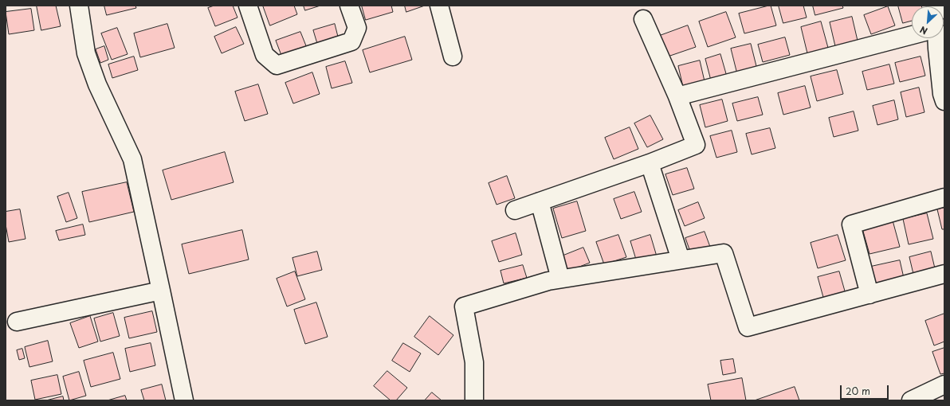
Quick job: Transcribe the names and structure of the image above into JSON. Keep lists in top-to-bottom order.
{
  "scale_bar": "20 m",
  "north": "bottom left"
}
